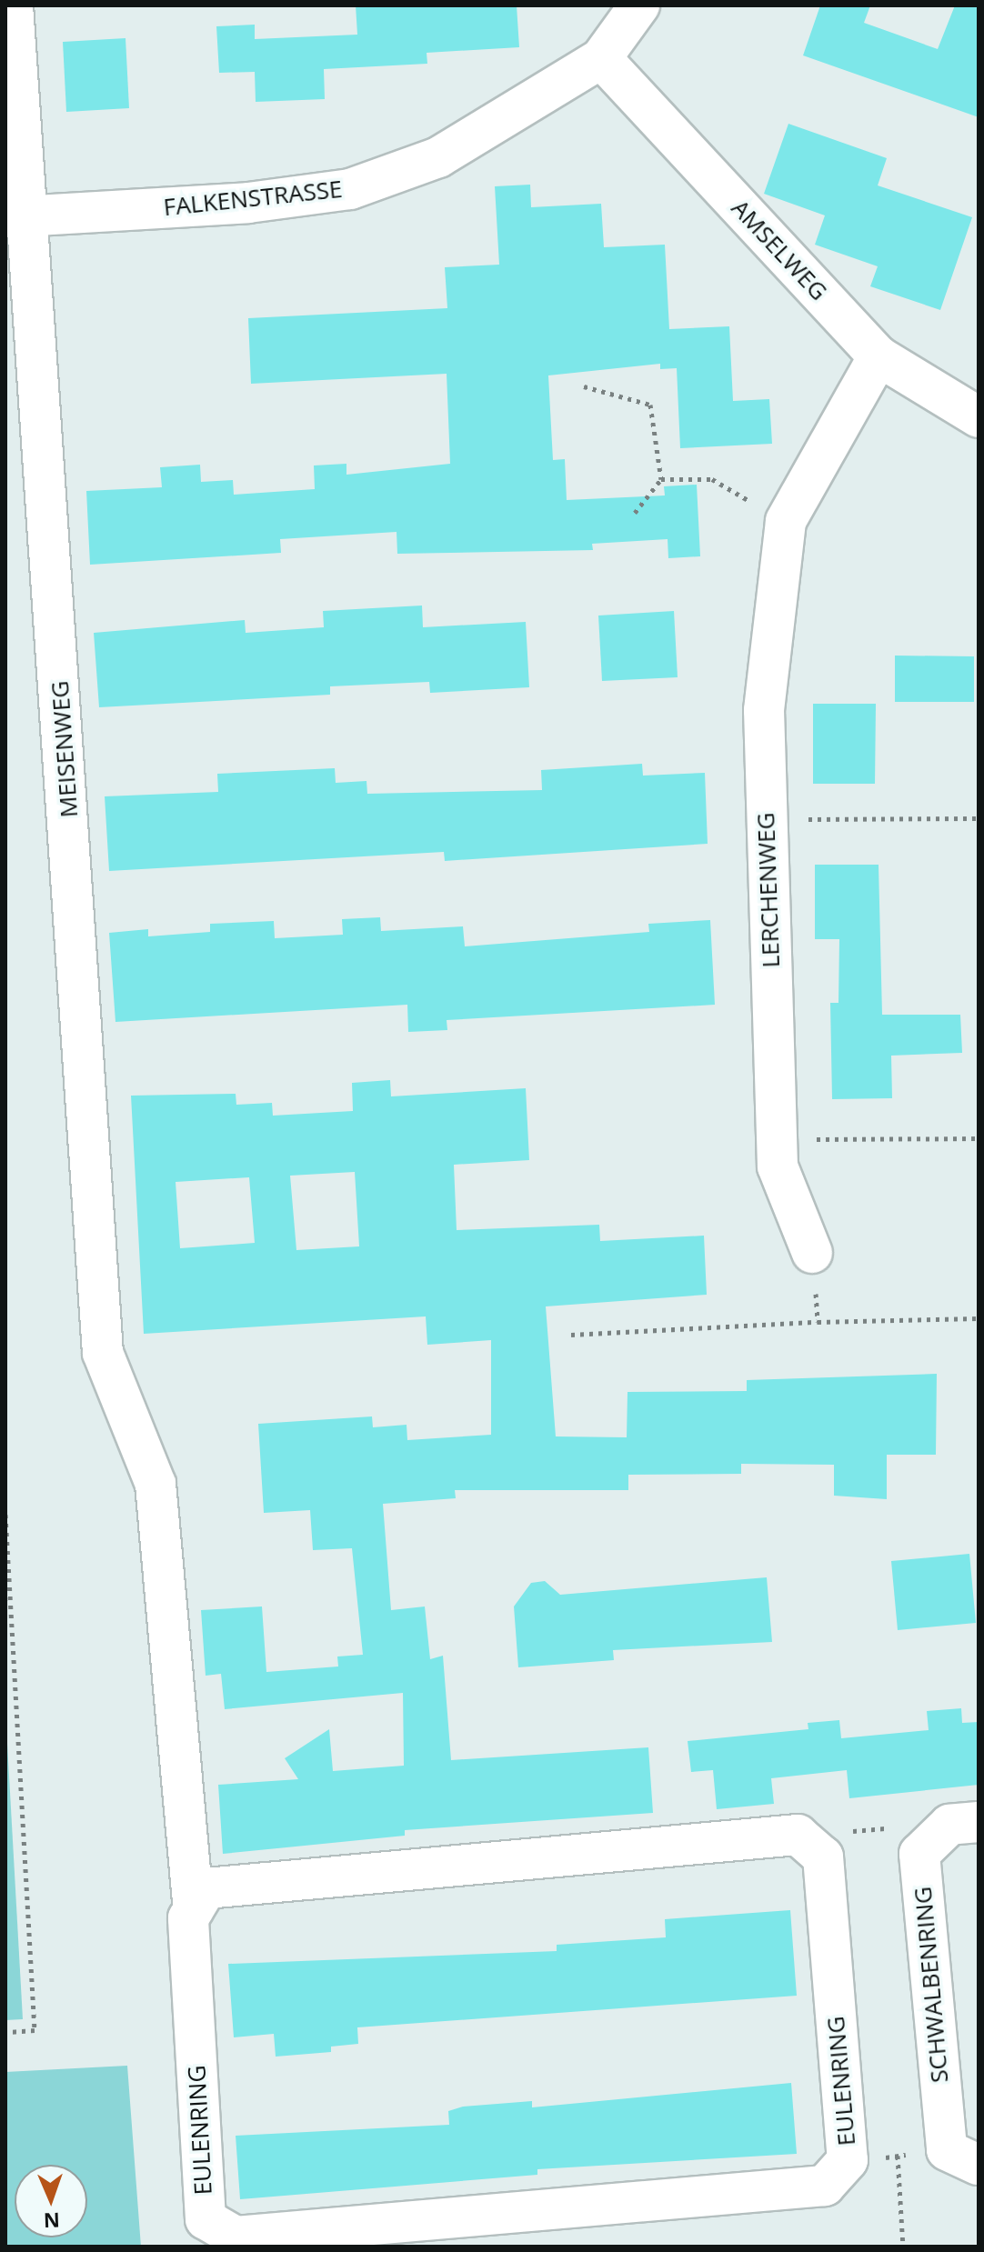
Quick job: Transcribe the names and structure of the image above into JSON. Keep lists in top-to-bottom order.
{
  "streets": {
    "street": [
      "FALKENSTRASSE",
      "AMSELWEG",
      "MEISENWEG",
      "LERCHENWEG",
      "SCHWALBENRING",
      "EULENRING"
    ]
  },
  "crossings": [
    ["FALKENSTRASSE", "AMSELWEG"],
    ["FALKENSTRASSE", "MEISENWEG"],
    ["AMSELWEG", "LERCHENWEG"],
    ["MEISENWEG", "EULENRING"]
  ],
  "north": "bottom"
}
